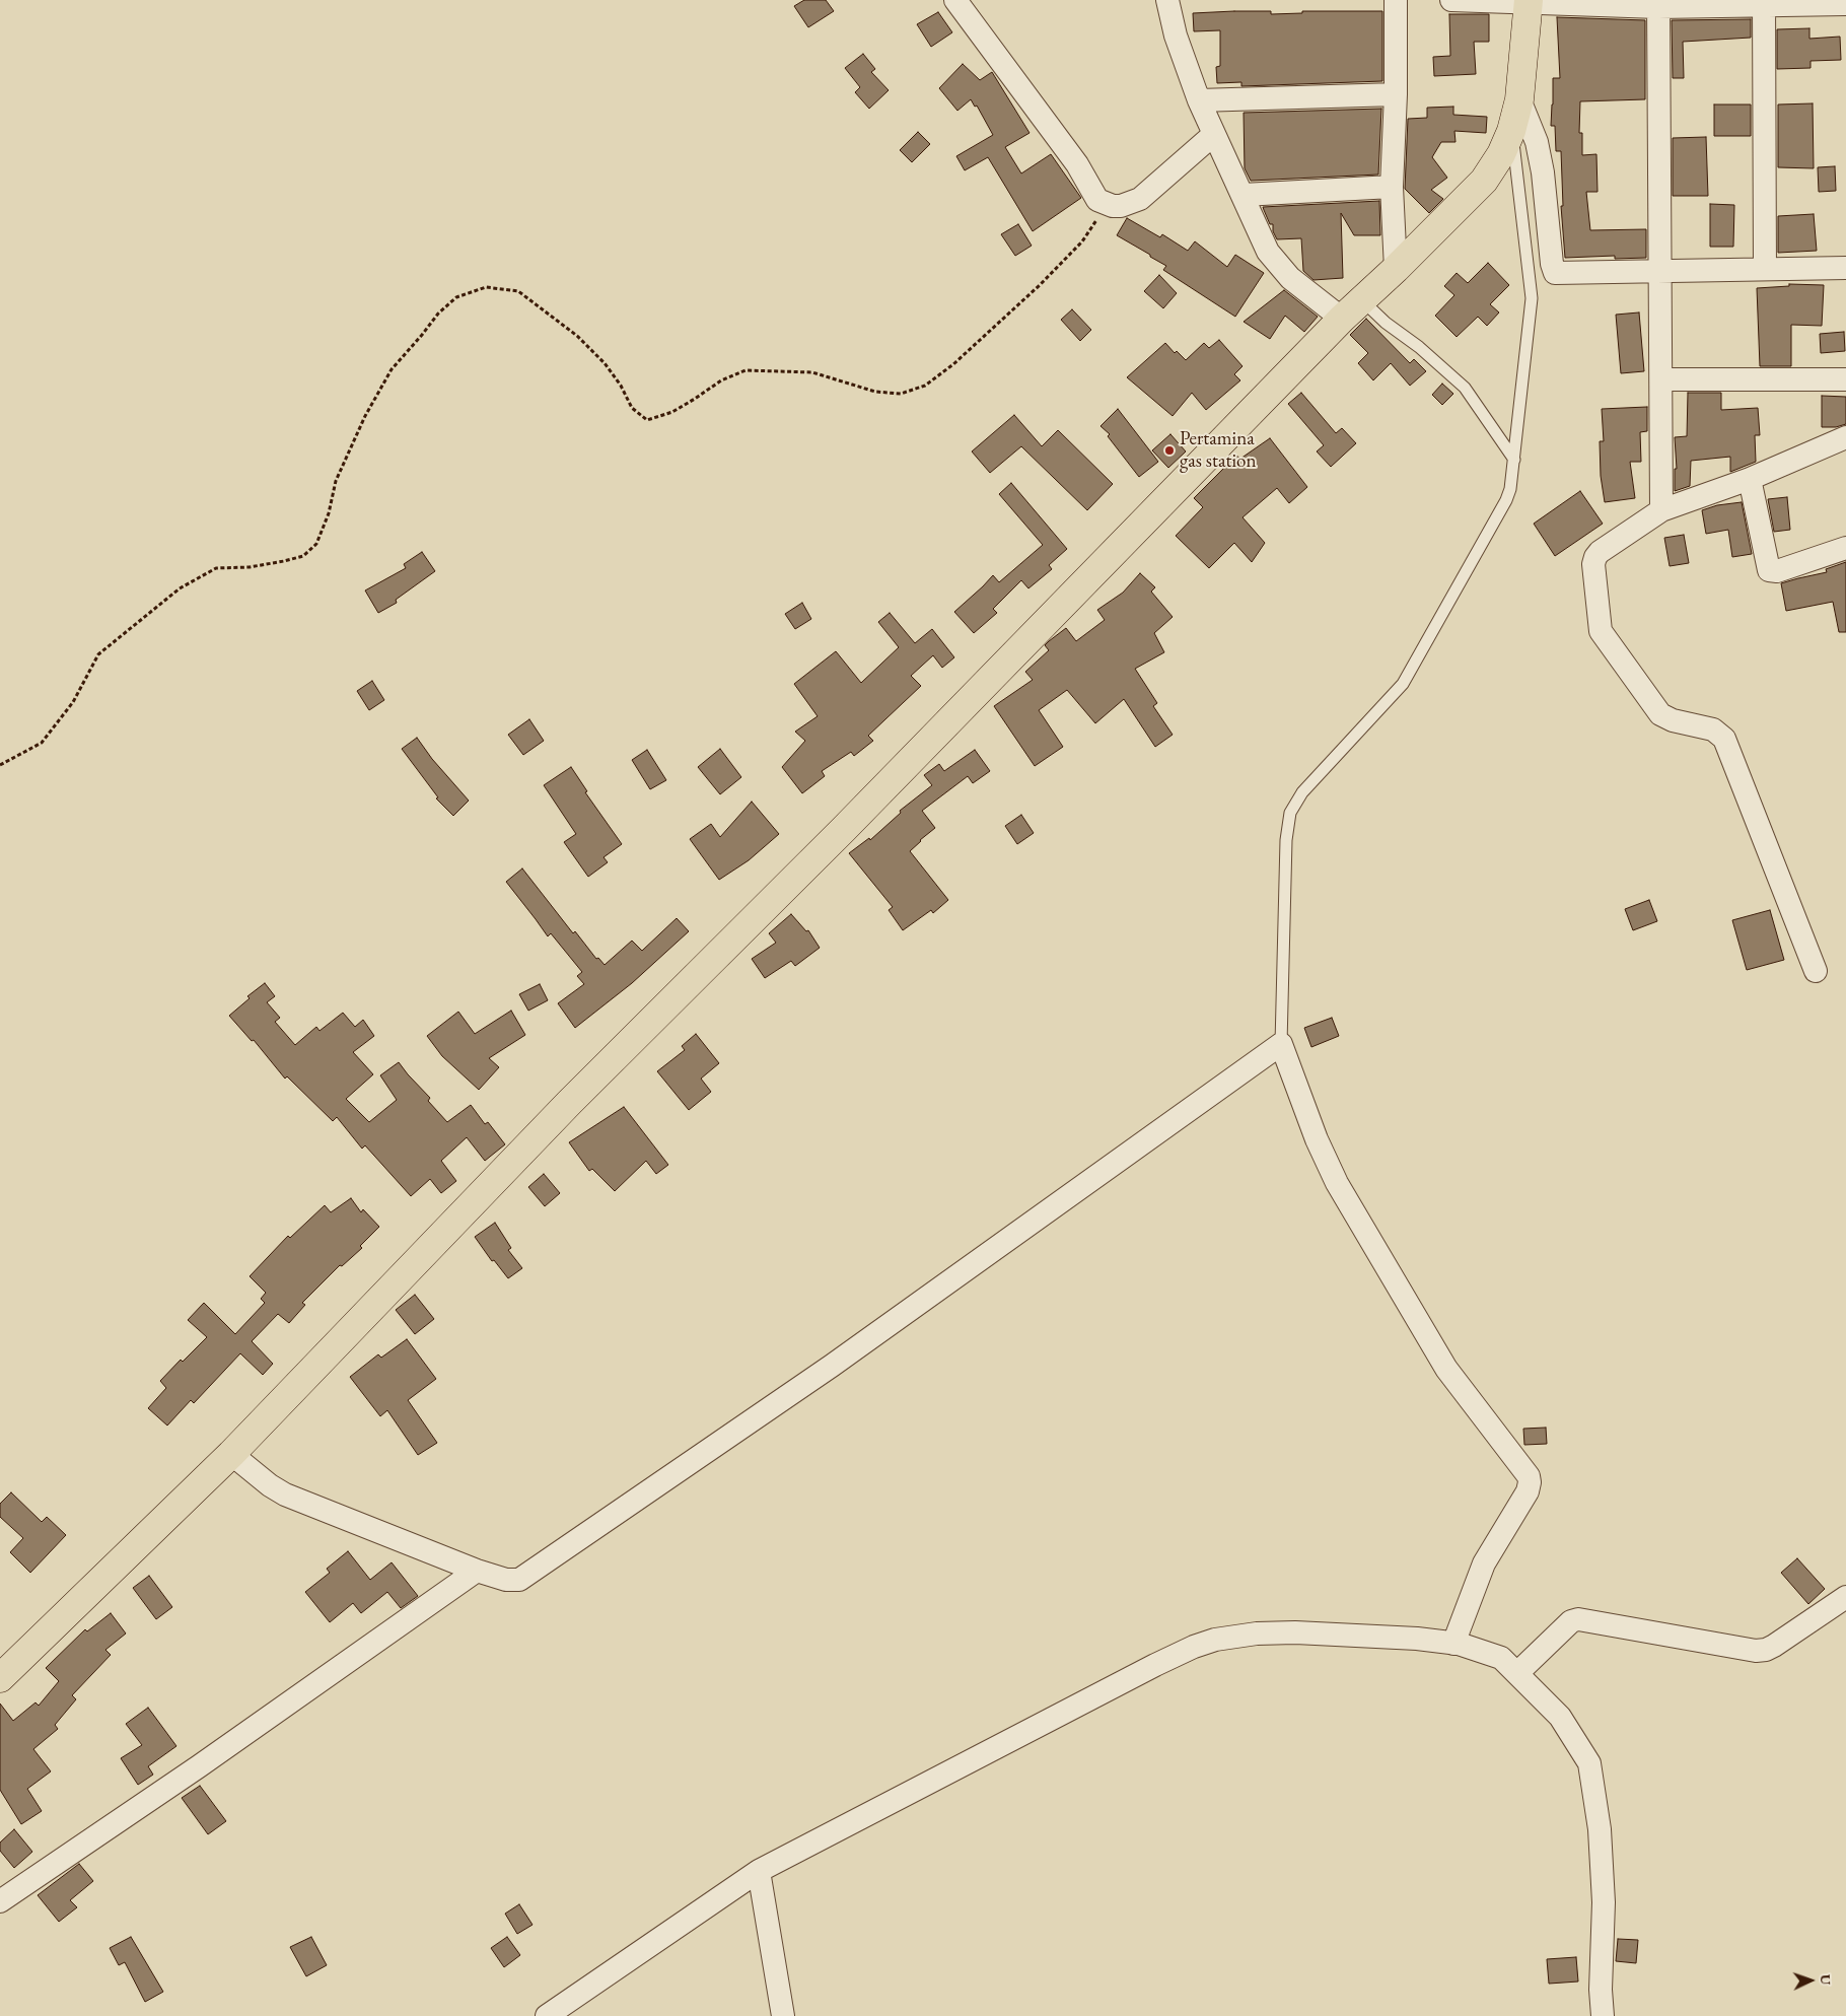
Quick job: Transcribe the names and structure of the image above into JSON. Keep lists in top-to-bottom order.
{
  "places": ["Pertamina gas station"],
  "north": "right"
}
